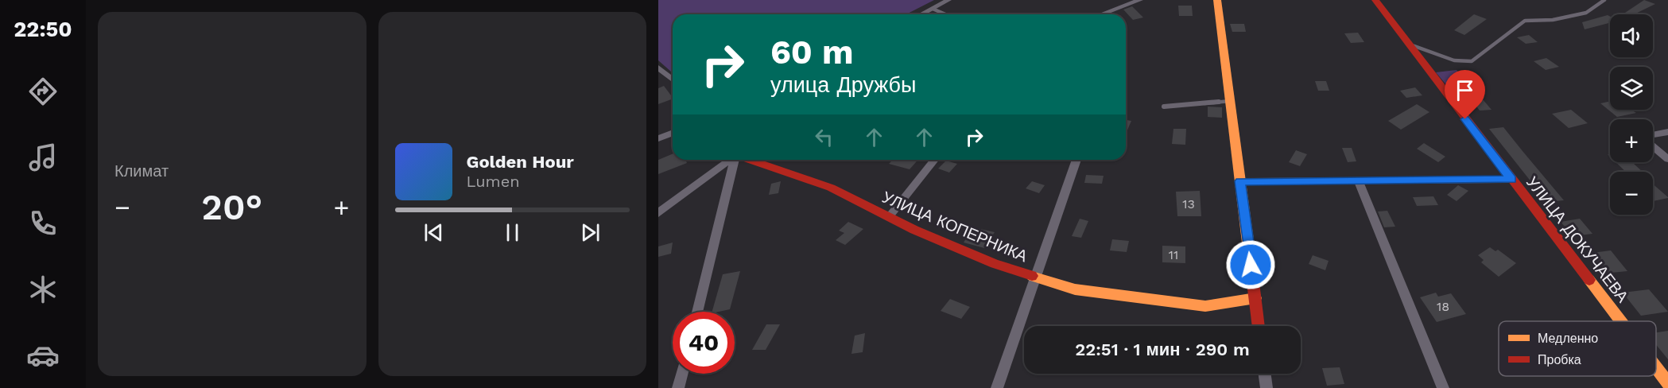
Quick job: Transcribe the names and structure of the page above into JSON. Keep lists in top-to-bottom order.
{
  "streets": {
    "street": ["УЛИЦА КОПЕРНИКА", "УЛИЦА ДОКУЧАЕВА"]
  },
  "house_numbers": ["13", "11", "18"],
  "legend": ["Медленно", "Пробка"],
  "page": {
    "tabs": "22:50",
    "tile": "Климат",
    "map_buttons": ["+", "−"],
    "turn": ["60 m", "улица Дружбы"],
    "song": ["Golden Hour", "Lumen"],
    "heat": ["−", "20°", "+"],
    "limit": "40",
    "trip": "22:51 · 1 мин · 290 m"
  }
}
